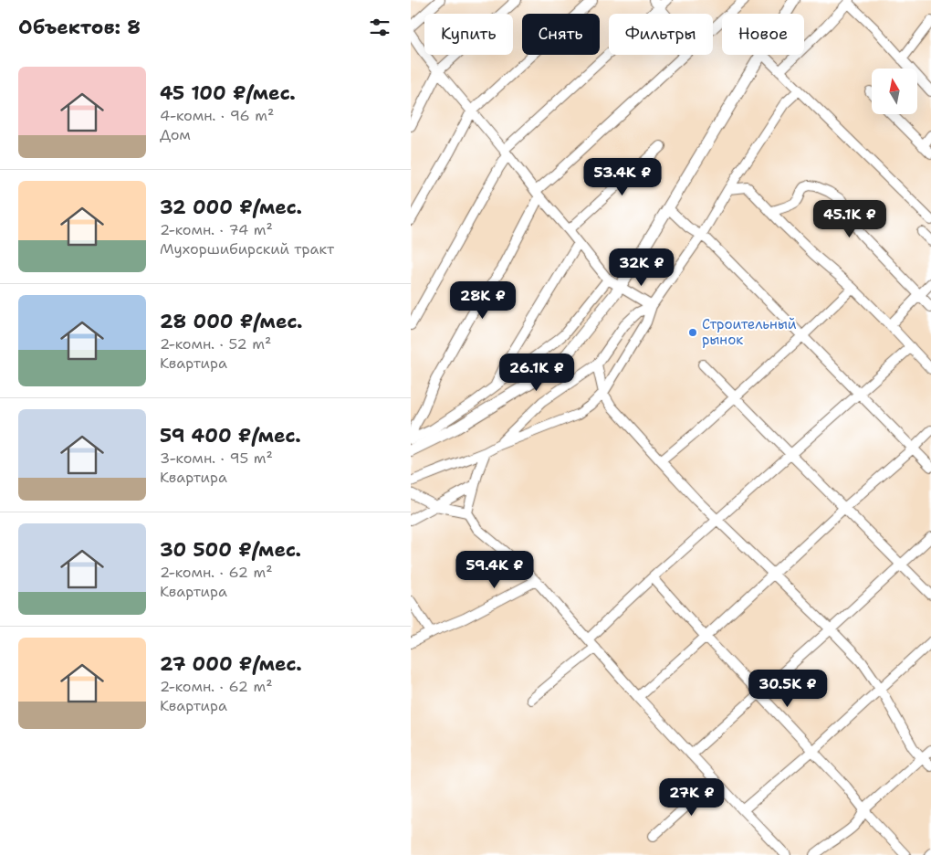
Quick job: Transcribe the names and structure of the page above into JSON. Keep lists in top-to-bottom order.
{
  "places": ["Строительный рынок"],
  "north": "top",
  "page": {
    "heading": "Объектов: 8",
    "chip": [
      "Купить",
      "Снять",
      "Фильтры",
      "Новое"
    ],
    "list": [
      {
        "name": "45 100 ₽/мес.",
        "note": "4-комн. · 96 m² · Дом"
      },
      {
        "name": "32 000 ₽/мес.",
        "note": "2-комн. · 74 m² · Мухоршибирский тракт"
      },
      {
        "name": "28 000 ₽/мес.",
        "note": "2-комн. · 52 m² · Квартира"
      },
      {
        "name": "59 400 ₽/мес.",
        "note": "3-комн. · 95 m² · Квартира"
      },
      {
        "name": "30 500 ₽/мес.",
        "note": "2-комн. · 62 m² · Квартира"
      },
      {
        "name": "27 000 ₽/мес.",
        "note": "2-комн. · 62 m² · Квартира"
      }
    ],
    "price": [
      "53.4K ₽",
      "45.1K ₽",
      "32K ₽",
      "28K ₽",
      "26.1K ₽",
      "59.4K ₽",
      "30.5K ₽",
      "27K ₽"
    ]
  }
}
